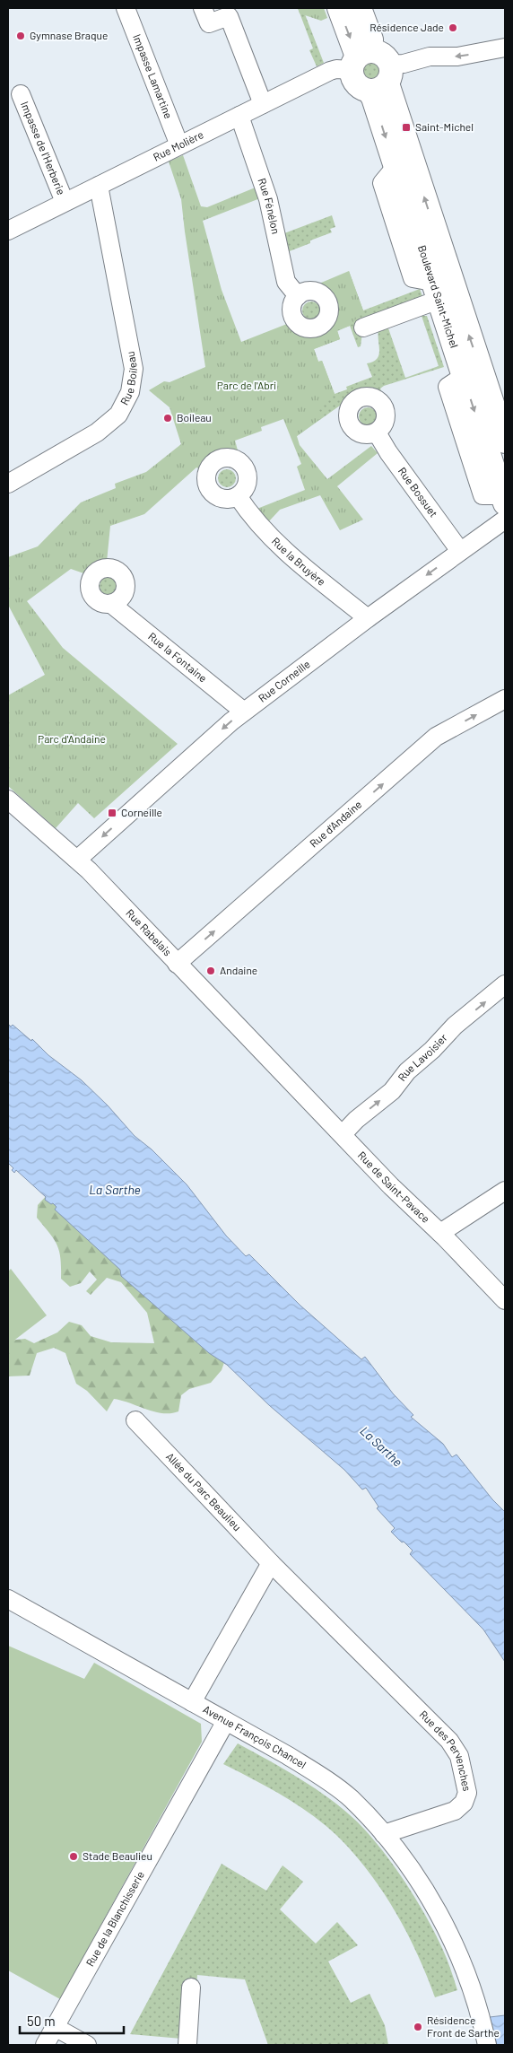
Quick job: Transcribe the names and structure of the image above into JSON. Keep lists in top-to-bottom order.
{
  "streets": {
    "main road": ["Boulevard Saint-Michel"],
    "street": [
      "Impasse Lamartine",
      "Rue Molière",
      "Impasse de l'Herberie",
      "Rue Fénélon",
      "Rue Boileau",
      "Rue Bossuet",
      "Rue la Bruyère",
      "Rue la Fontaine",
      "Rue Corneille",
      "Rue d'Andaine",
      "Rue Rabelais",
      "Rue Lavoisier",
      "Rue de Saint-Pavace",
      "Allée du Parc Beaulieu",
      "Avenue François Chancel",
      "Rue des Pervenches",
      "Rue de la Blanchisserie"
    ]
  },
  "crossings": [
    ["Impasse Lamartine", "Rue Molière"],
    ["Rue Molière", "Impasse de l'Herberie"],
    ["Rue Molière", "Rue Fénélon"],
    ["Rue Molière", "Rue Boileau"],
    ["Rue Bossuet", "Rue Corneille"],
    ["Rue la Bruyère", "Rue Corneille"],
    ["Rue la Fontaine", "Rue Corneille"],
    ["Rue Corneille", "Rue Rabelais"],
    ["Rue d'Andaine", "Rue Rabelais"],
    ["Rue Rabelais", "Rue de Saint-Pavace"],
    ["Rue Lavoisier", "Rue de Saint-Pavace"],
    ["Allée du Parc Beaulieu", "Rue des Pervenches"],
    ["Avenue François Chancel", "Rue des Pervenches"],
    ["Avenue François Chancel", "Rue de la Blanchisserie"]
  ],
  "one_way": ["Rue Corneille", "Rue d'Andaine"],
  "water": ["La Sarthe"],
  "parks": ["Parc de l'Abri", "Parc d'Andaine"],
  "places": {
    "other": [
      "Résidence Jade",
      "Gymnase Braque",
      "Boileau",
      "Andaine",
      "Stade Beaulieu",
      "Résidence Front de Sarthe"
    ],
    "transit": ["Saint-Michel", "Corneille"]
  },
  "scale_bar": "50 m"
}
